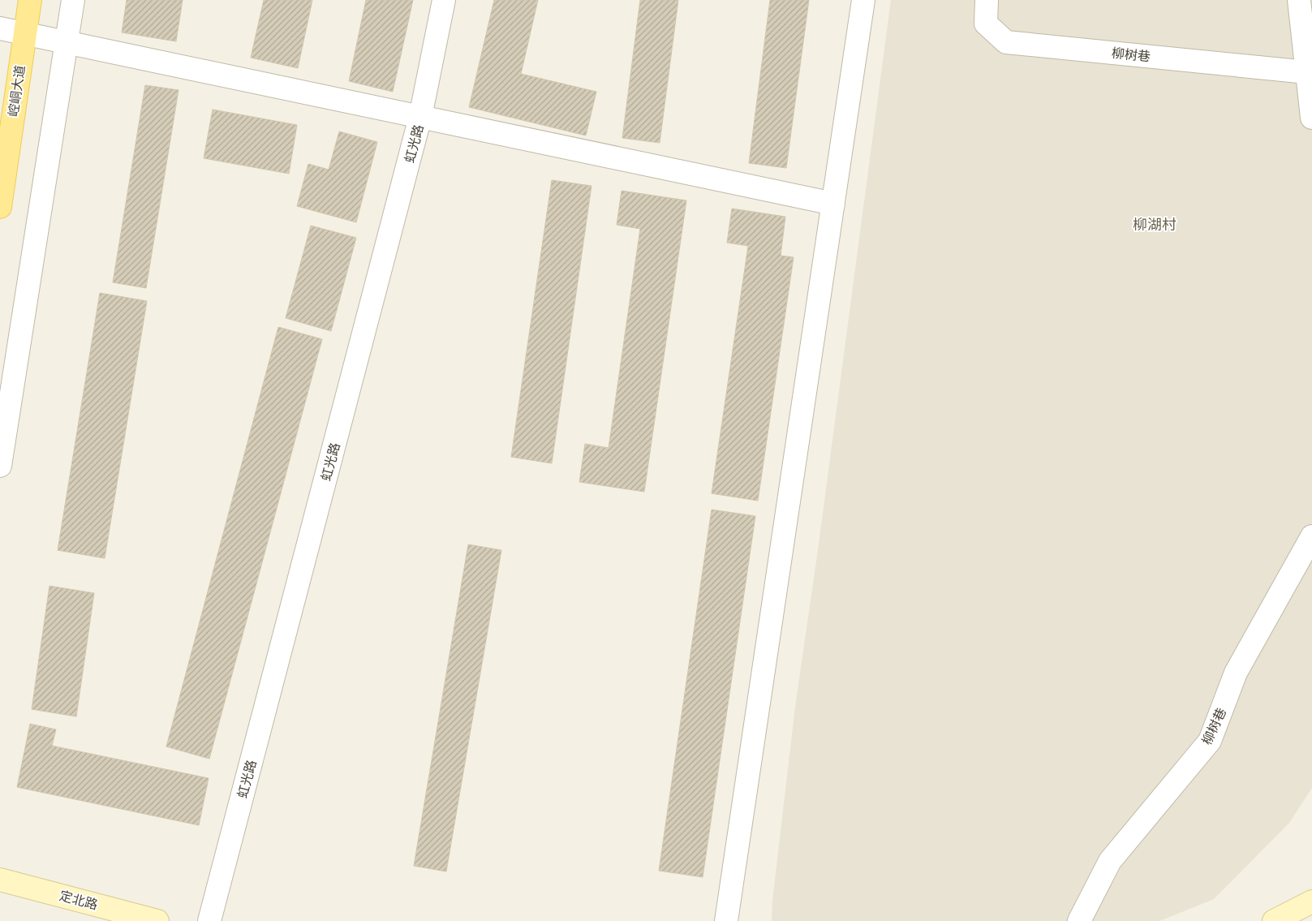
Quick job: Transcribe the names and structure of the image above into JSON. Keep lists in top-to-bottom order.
{
  "streets": {
    "main road": ["崆峒大道"],
    "street": ["柳树巷", "虹光路", "定北路"]
  },
  "districts": ["柳湖村"]
}
